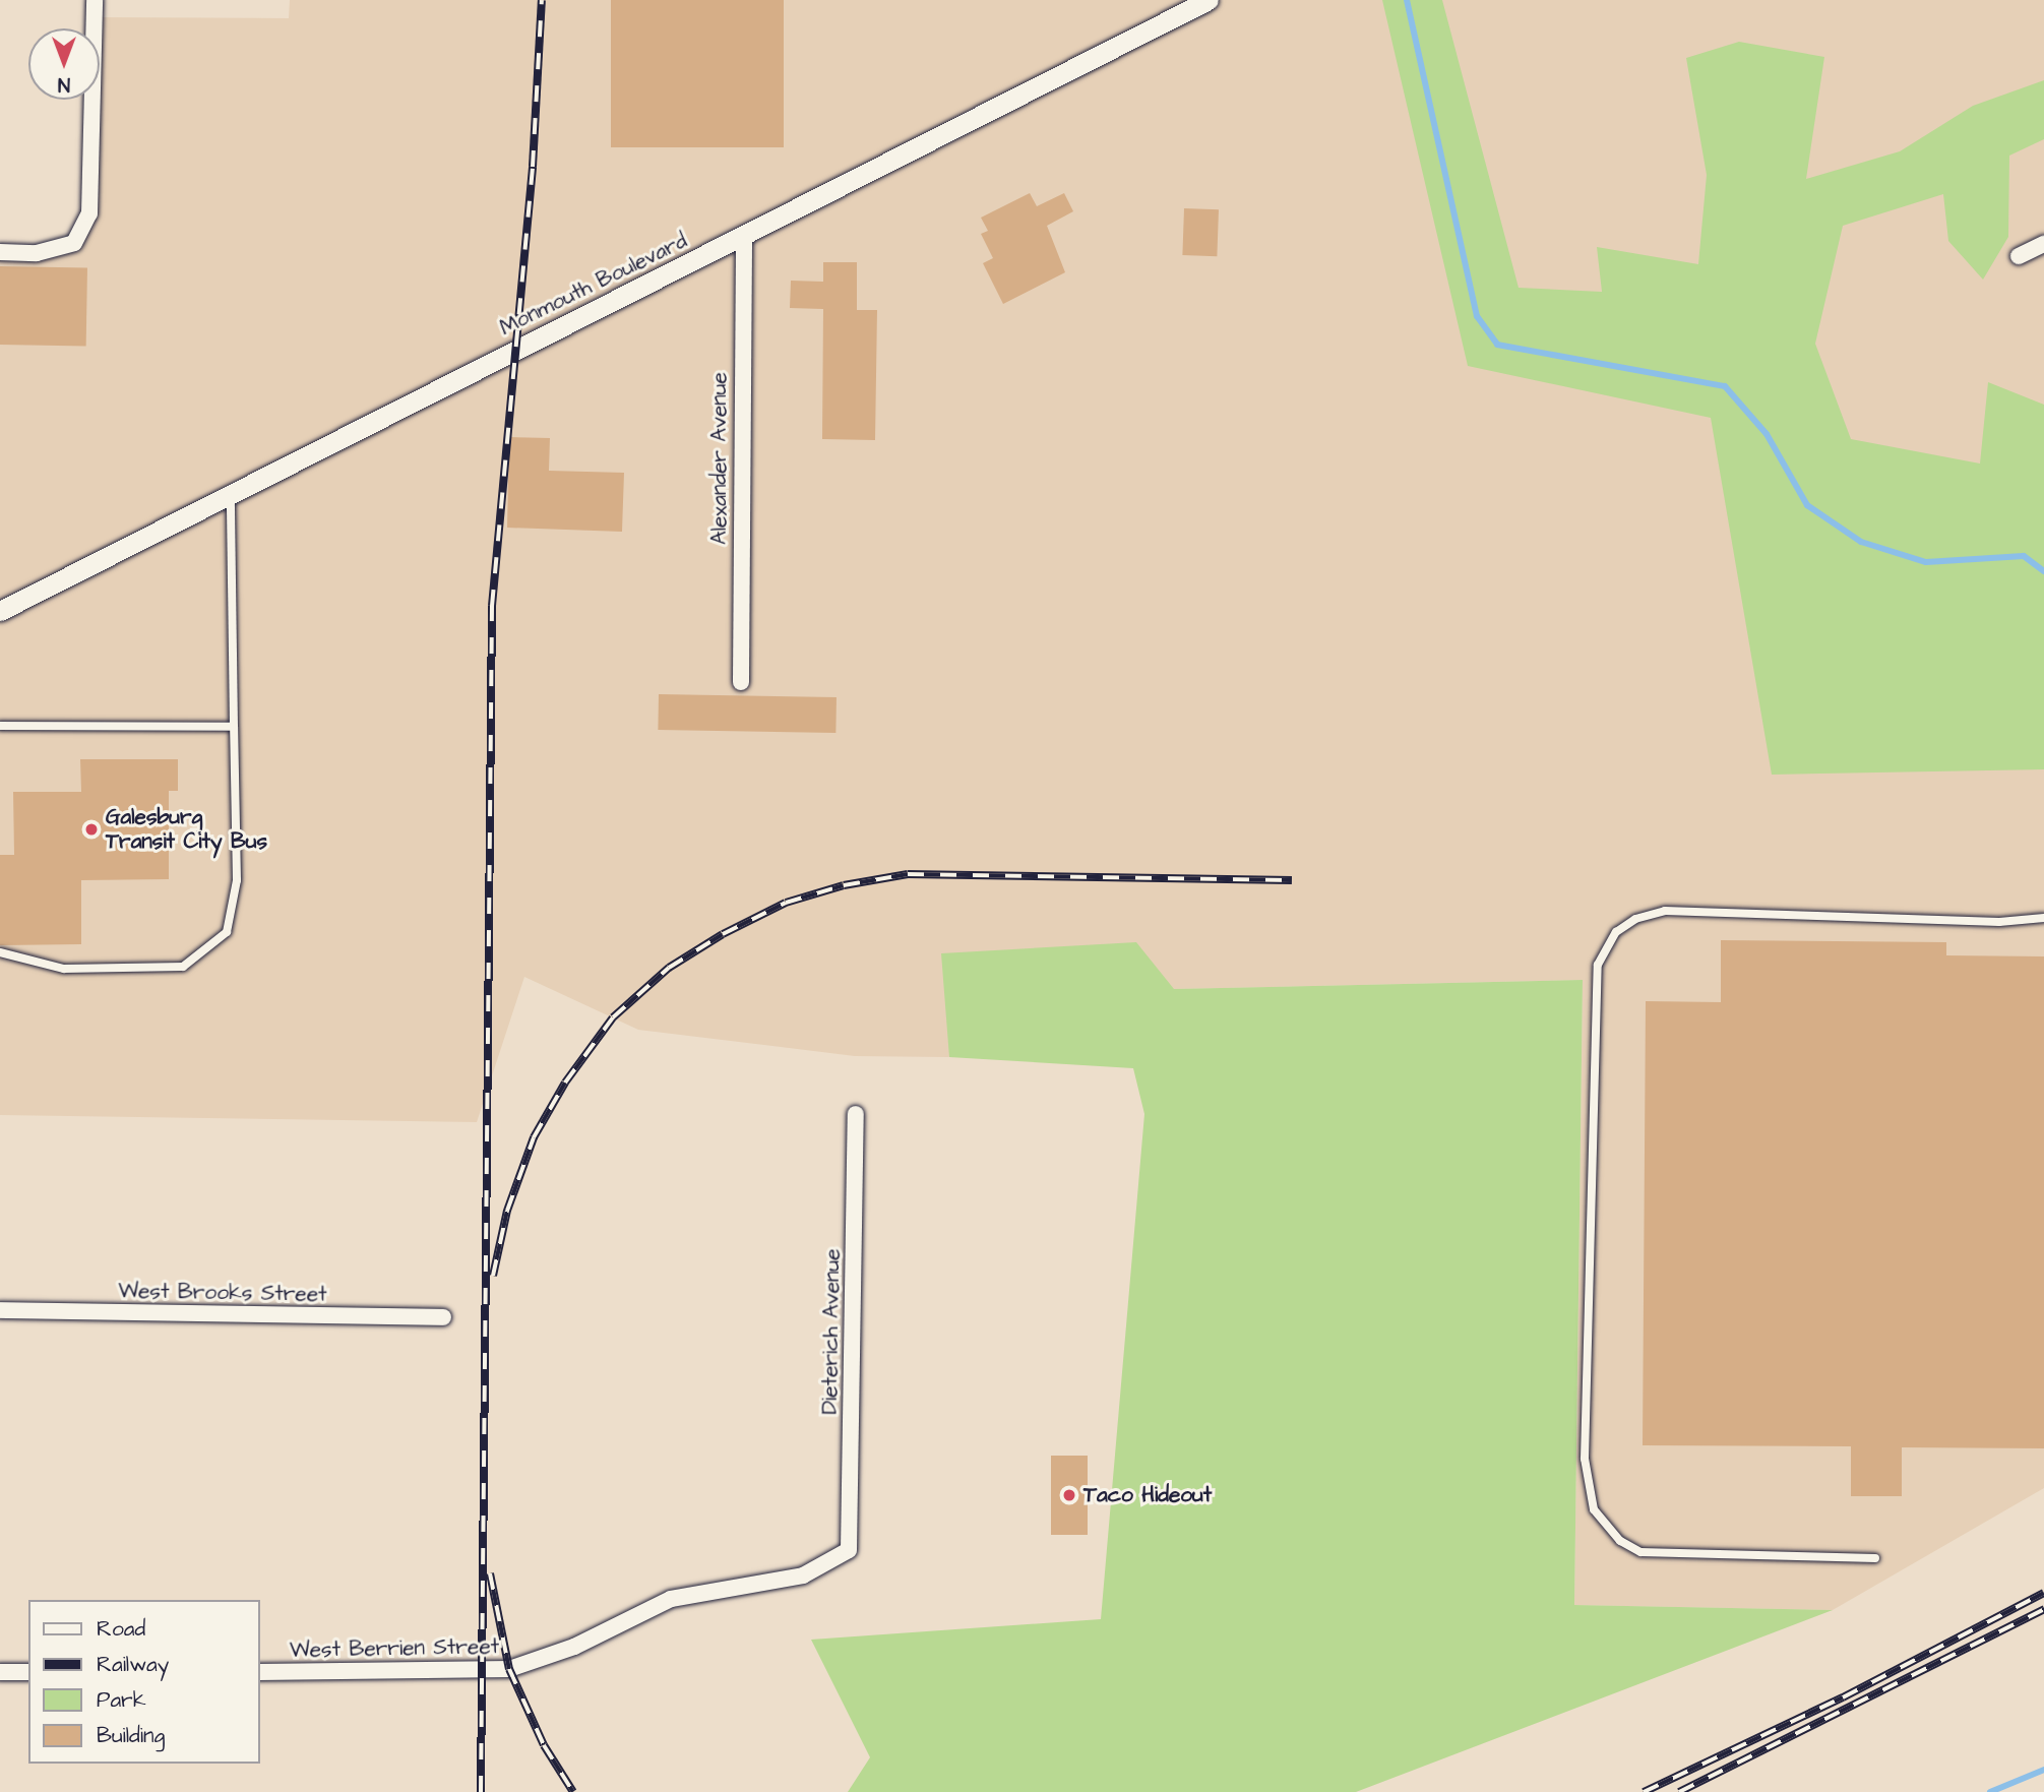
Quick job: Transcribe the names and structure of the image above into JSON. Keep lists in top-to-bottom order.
{
  "streets": {
    "street": [
      "Monmouth Boulevard",
      "Alexander Avenue",
      "West Brooks Street",
      "Dieterich Avenue",
      "West Berrien Street"
    ]
  },
  "crossings": [
    ["Monmouth Boulevard", "Alexander Avenue"],
    ["Dieterich Avenue", "West Berrien Street"]
  ],
  "places": ["Galesburg Transit City Bus", "Taco Hideout"],
  "legend": [
    "Road",
    "Railway",
    "Park",
    "Building"
  ],
  "north": "bottom"
}
